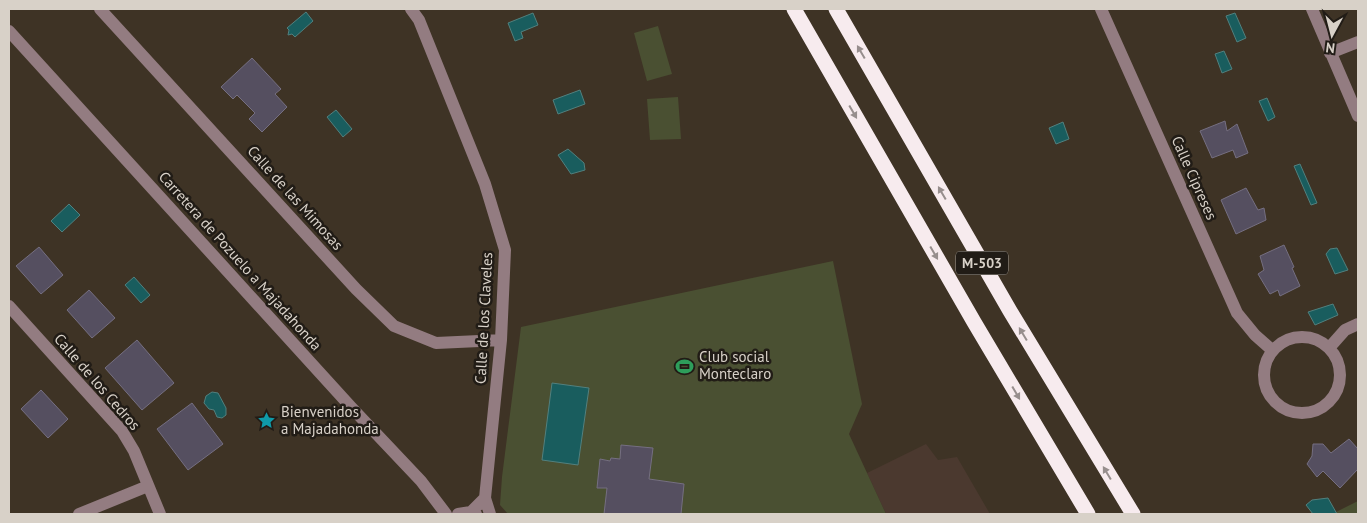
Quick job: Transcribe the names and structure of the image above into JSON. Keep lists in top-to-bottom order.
{
  "streets": {
    "highway": ["M-503"],
    "street": [
      "Calle Cipreses",
      "Calle de las Mimosas",
      "Carretera de Pozuelo a Majadahonda",
      "Calle de los Claveles",
      "Calle de los Cedros"
    ]
  },
  "crossings": [
    ["Calle de las Mimosas", "Calle de los Claveles"]
  ],
  "places": {
    "sports": ["Club social Monteclaro"],
    "place": ["Bienvenidos a Majadahonda"]
  },
  "north": "bottom"
}
